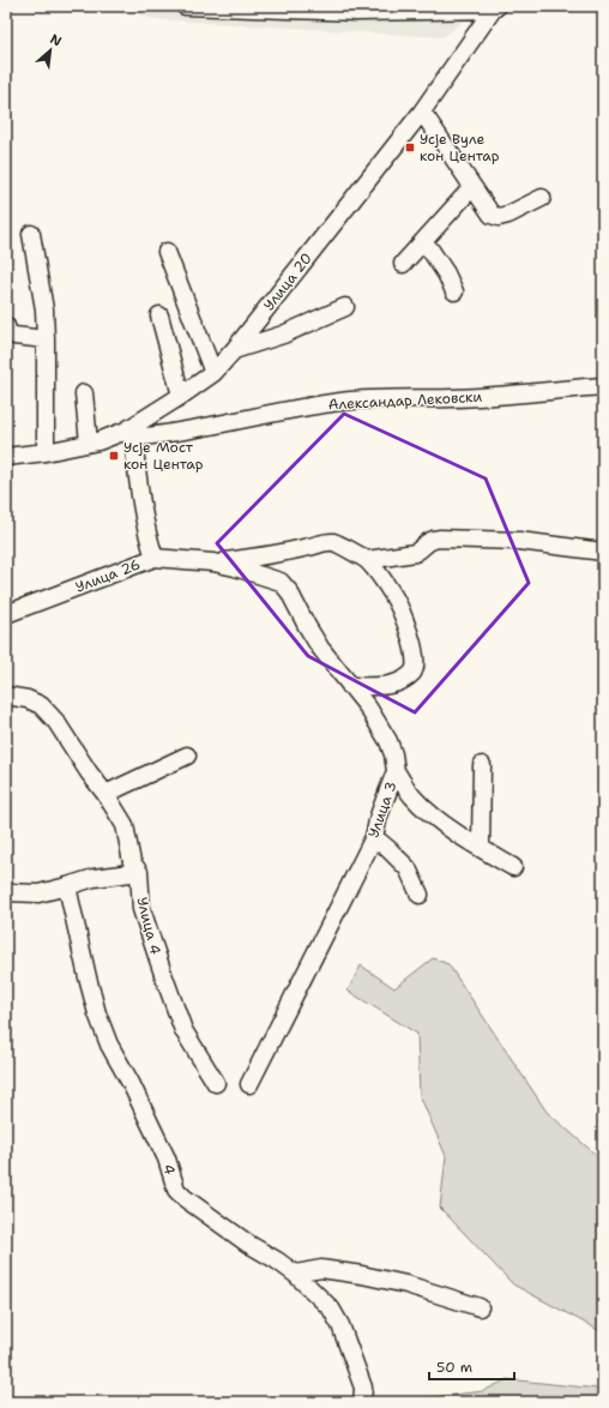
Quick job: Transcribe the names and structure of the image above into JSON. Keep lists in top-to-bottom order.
{
  "streets": {
    "street": [
      "Улица 20",
      "Александар Лековски",
      "Улица 26",
      "Улица 3",
      "Улица 4",
      "4"
    ]
  },
  "crossings": [
    ["Улица 20", "Александар Лековски"],
    ["Улица 26", "Улица 3"]
  ],
  "places": {
    "transit": ["Усје Вуле кон Центар", "Усје Мост кон Центар"]
  },
  "scale_bar": "50 m",
  "north": "top right"
}
